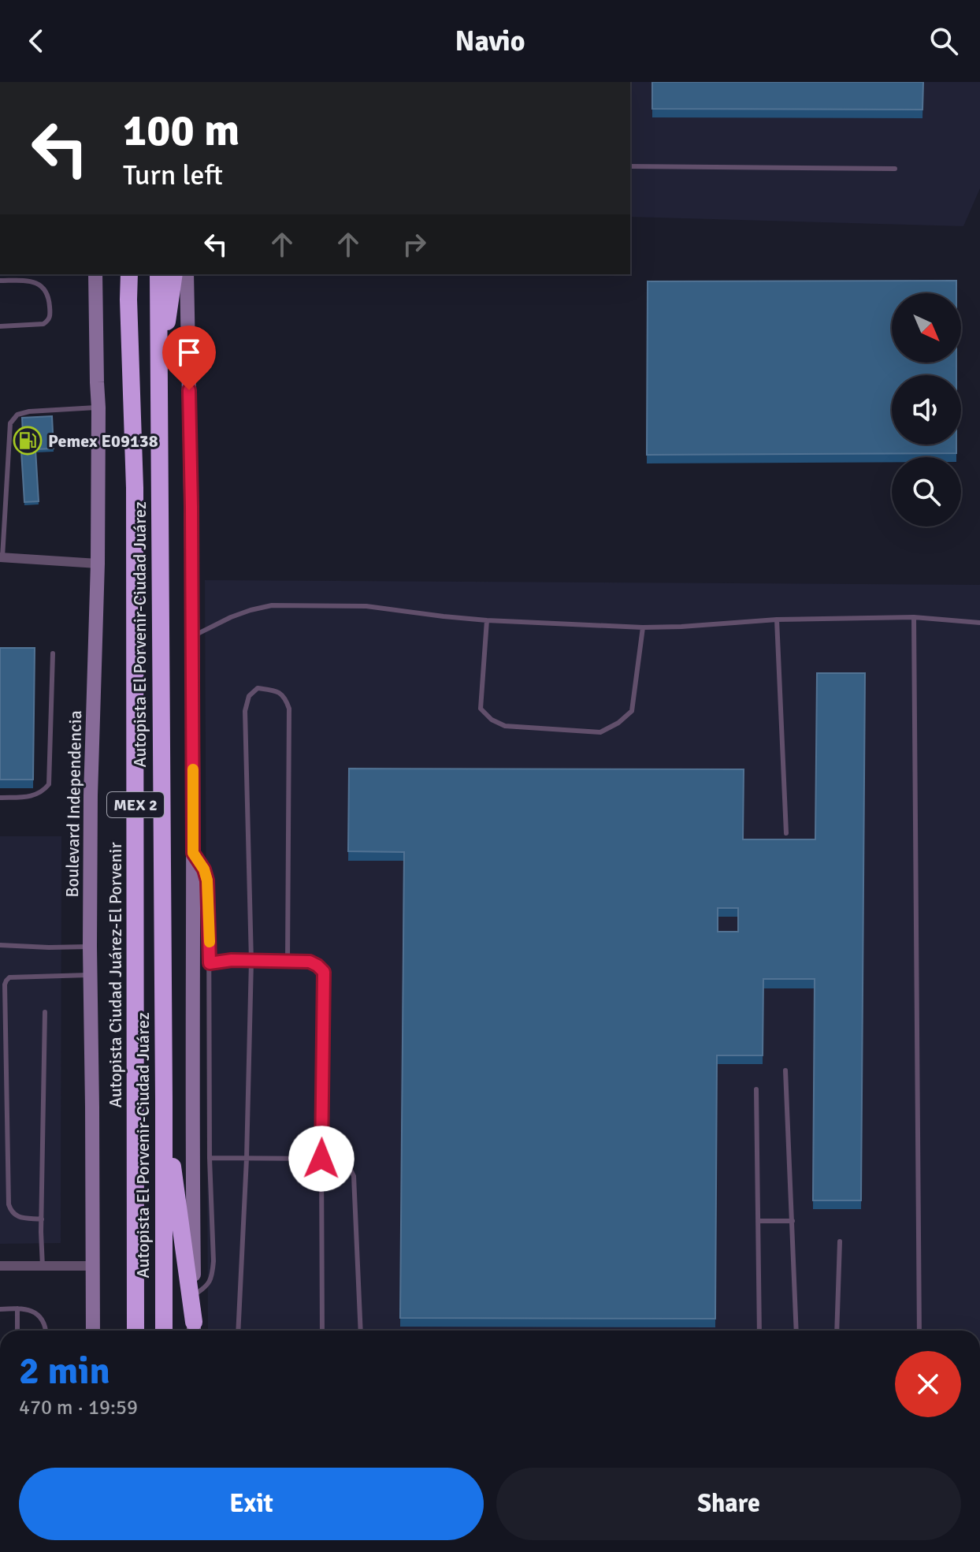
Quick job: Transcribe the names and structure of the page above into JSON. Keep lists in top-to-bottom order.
{
  "streets": {
    "highway": ["Autopista El Porvenir-Ciudad Juárez", "MEX 2", "Autopista Ciudad Juárez-El Porvenir"],
    "main road": ["Boulevard Independencia"]
  },
  "places": {
    "fuel station": ["Pemex E09138"]
  },
  "north": "bottom right",
  "page": {
    "header": "Navio",
    "turn": ["100 m", "Turn left"],
    "heading": ["2 min", "470 m · 19:59"],
    "buttons": ["Exit", "Share"]
  }
}
